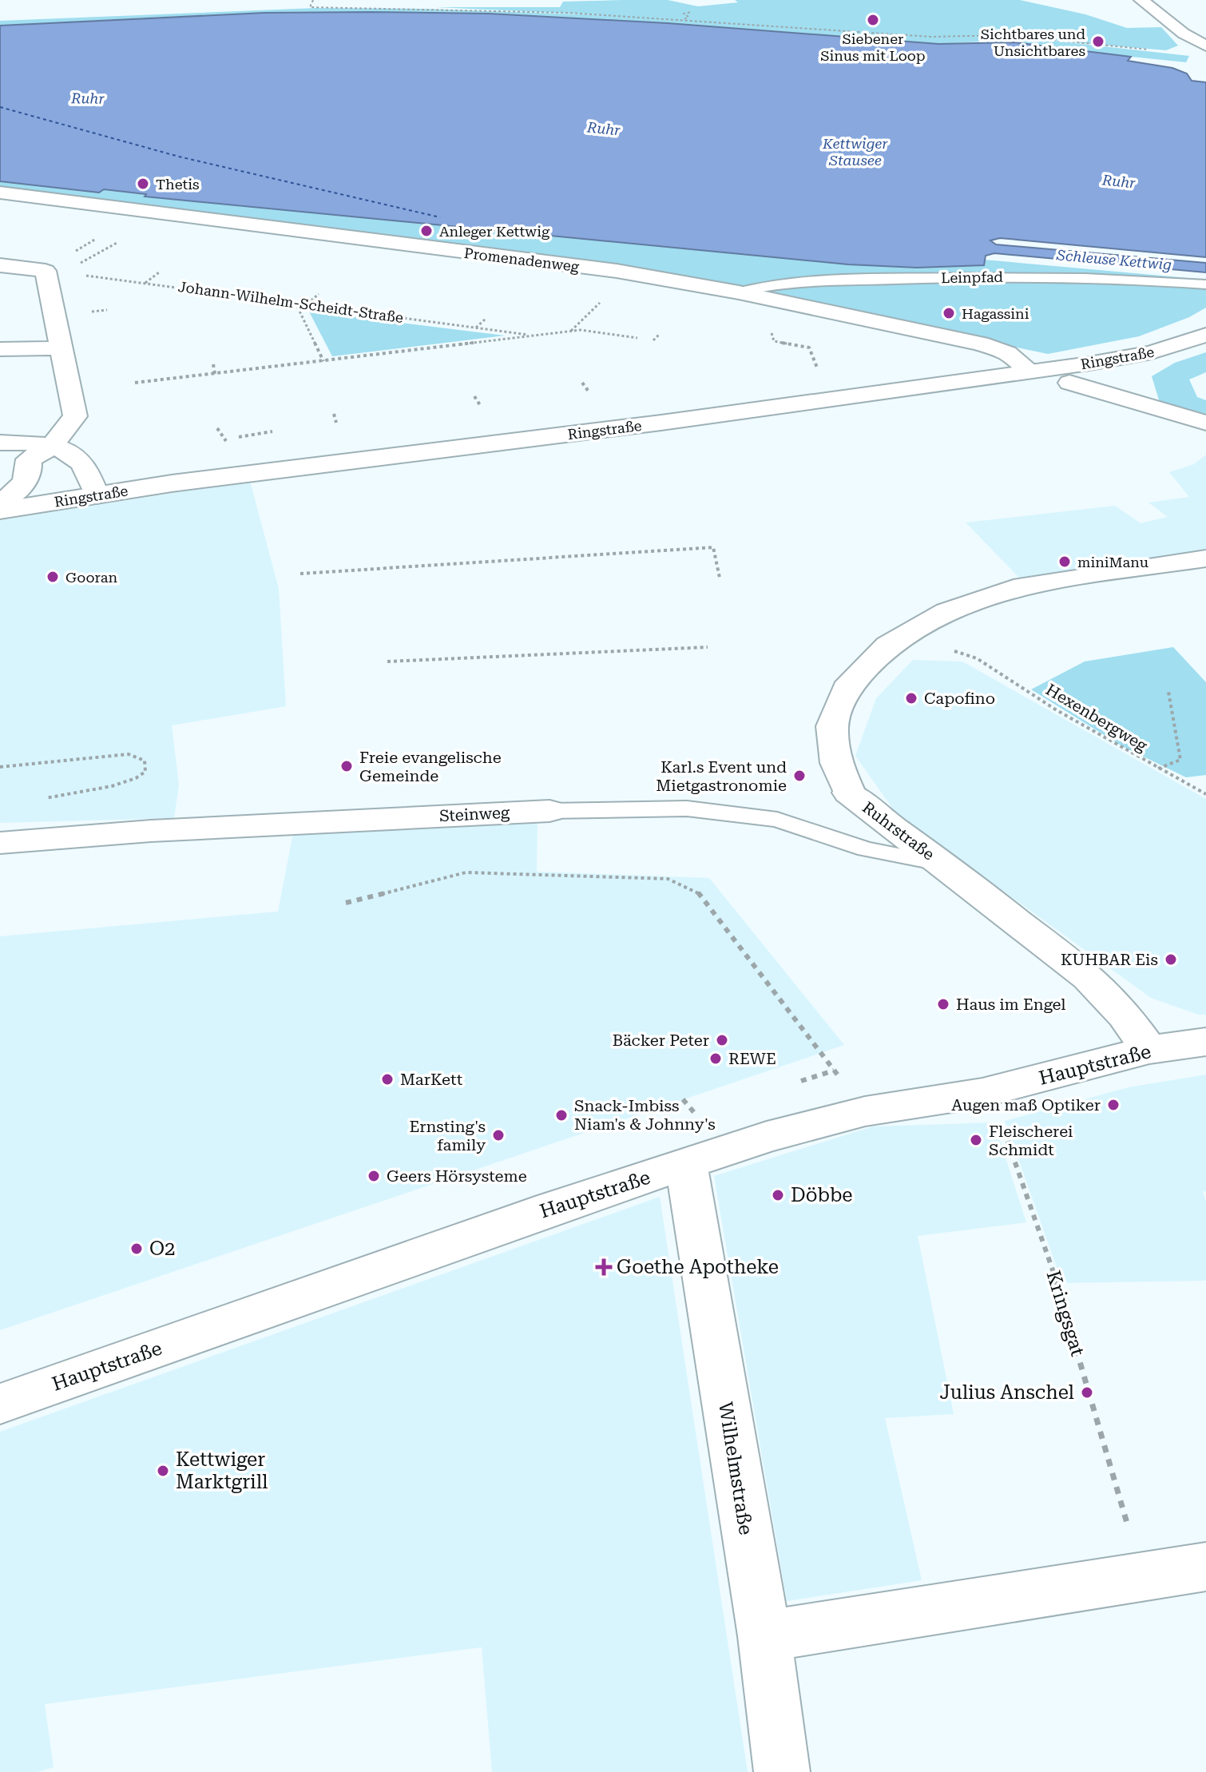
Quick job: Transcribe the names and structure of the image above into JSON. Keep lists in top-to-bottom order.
{
  "streets": {
    "street": [
      "Promenadenweg",
      "Ringstraße",
      "Steinweg",
      "Ruhrstraße",
      "Hauptstraße",
      "Wilhelmstraße"
    ],
    "lane": ["Leinpfad"],
    "path": ["Johann-Wilhelm-Scheidt-Straße", "Hexenbergweg", "Kringsgat"]
  },
  "crossings": [
    ["Promenadenweg", "Leinpfad"],
    ["Promenadenweg", "Ringstraße"],
    ["Steinweg", "Ruhrstraße"],
    ["Ruhrstraße", "Hauptstraße"],
    ["Hauptstraße", "Wilhelmstraße"]
  ],
  "water": ["Ruhr", "Kettwiger Stausee", "Schleuse Kettwig"],
  "places": {
    "other": [
      "Siebener Sinus mit Loop",
      "Sichtbares und Unsichtbares",
      "Thetis",
      "Anleger Kettwig",
      "Hagassini",
      "miniManu",
      "Gooran",
      "Capofino",
      "Freie evangelische Gemeinde",
      "Karl.s Event und Mietgastronomie",
      "KUHBAR Eis",
      "Haus im Engel",
      "Bäcker Peter",
      "REWE",
      "MarKett",
      "Augen maß Optiker",
      "Snack-Imbiss Niam's & Johnny's",
      "Ernsting's family",
      "Fleischerei Schmidt",
      "Geers Hörsysteme",
      "Döbbe",
      "O2",
      "Julius Anschel",
      "Kettwiger Marktgrill"
    ],
    "health": ["Goethe Apotheke"]
  }
}
